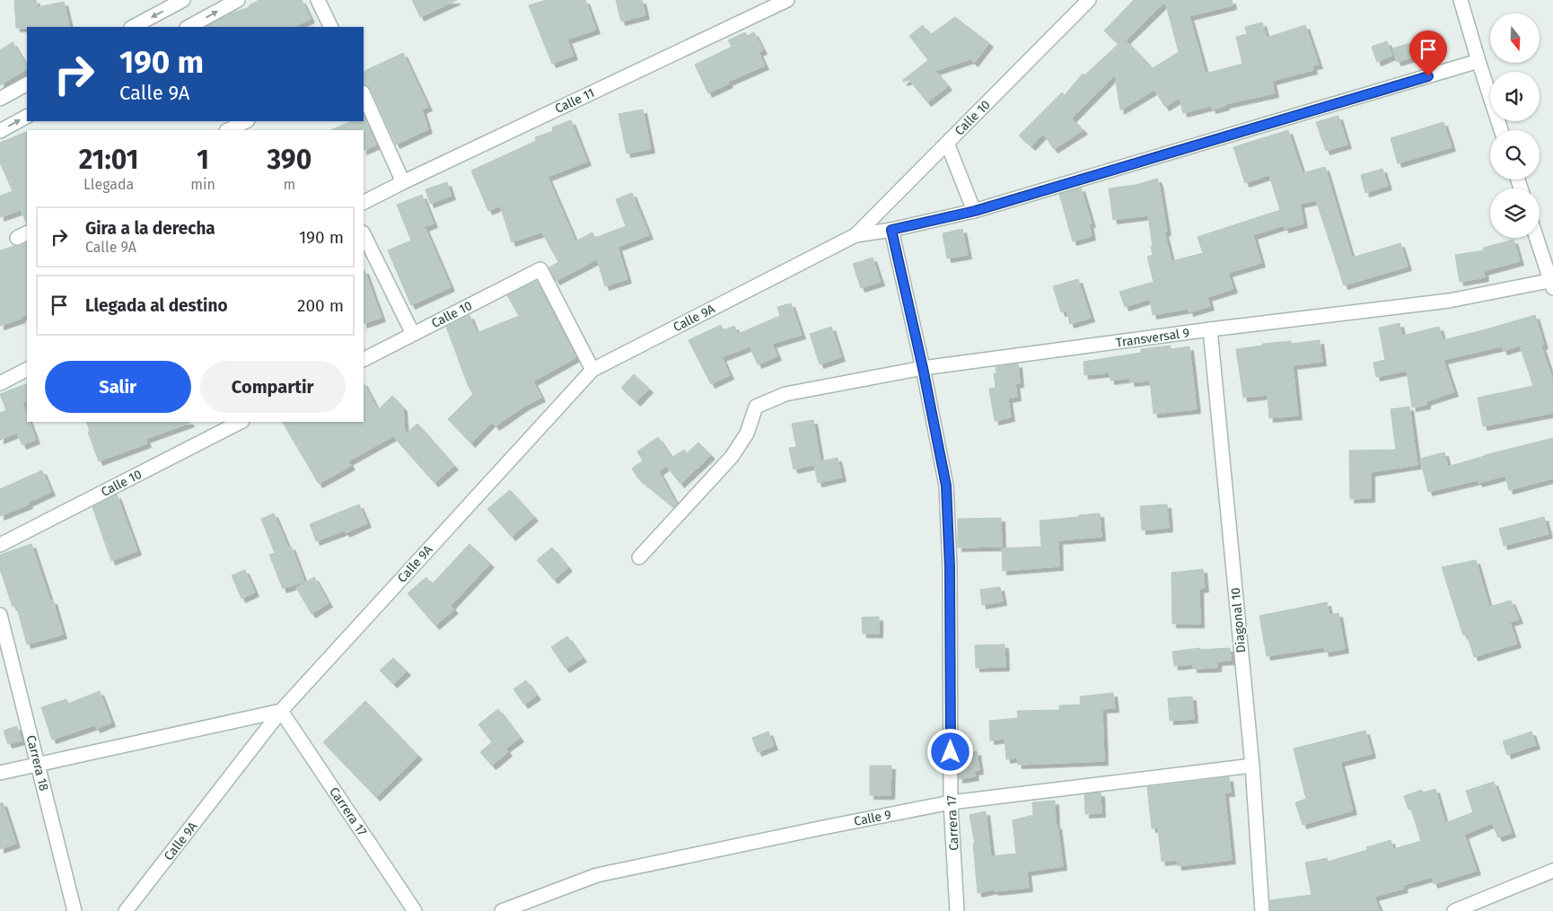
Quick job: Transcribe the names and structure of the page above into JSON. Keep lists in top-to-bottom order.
{
  "streets": {
    "street": [
      "Calle 11",
      "Calle 10",
      "Calle 9A",
      "Transversal 9",
      "Diagonal 10",
      "Carrera 18",
      "Carrera 17",
      "Calle 9"
    ]
  },
  "crossings": [
    ["Calle 10", "Calle 9A"],
    ["Calle 9A", "Carrera 17"],
    ["Transversal 9", "Diagonal 10"],
    ["Transversal 9", "Carrera 17"],
    ["Diagonal 10", "Calle 9"],
    ["Carrera 17", "Calle 9"]
  ],
  "north": "bottom",
  "page": {
    "turn": ["190 m", "Calle 9A"],
    "eta": [
      "21:01",
      "Llegada",
      "1",
      "min",
      "390",
      "m"
    ],
    "list": [
      {
        "name": "Gira a la derecha",
        "note": "Calle 9A",
        "value": "190 m"
      },
      {
        "name": "Llegada al destino",
        "value": "200 m"
      }
    ],
    "buttons": ["Salir", "Compartir"]
  }
}
